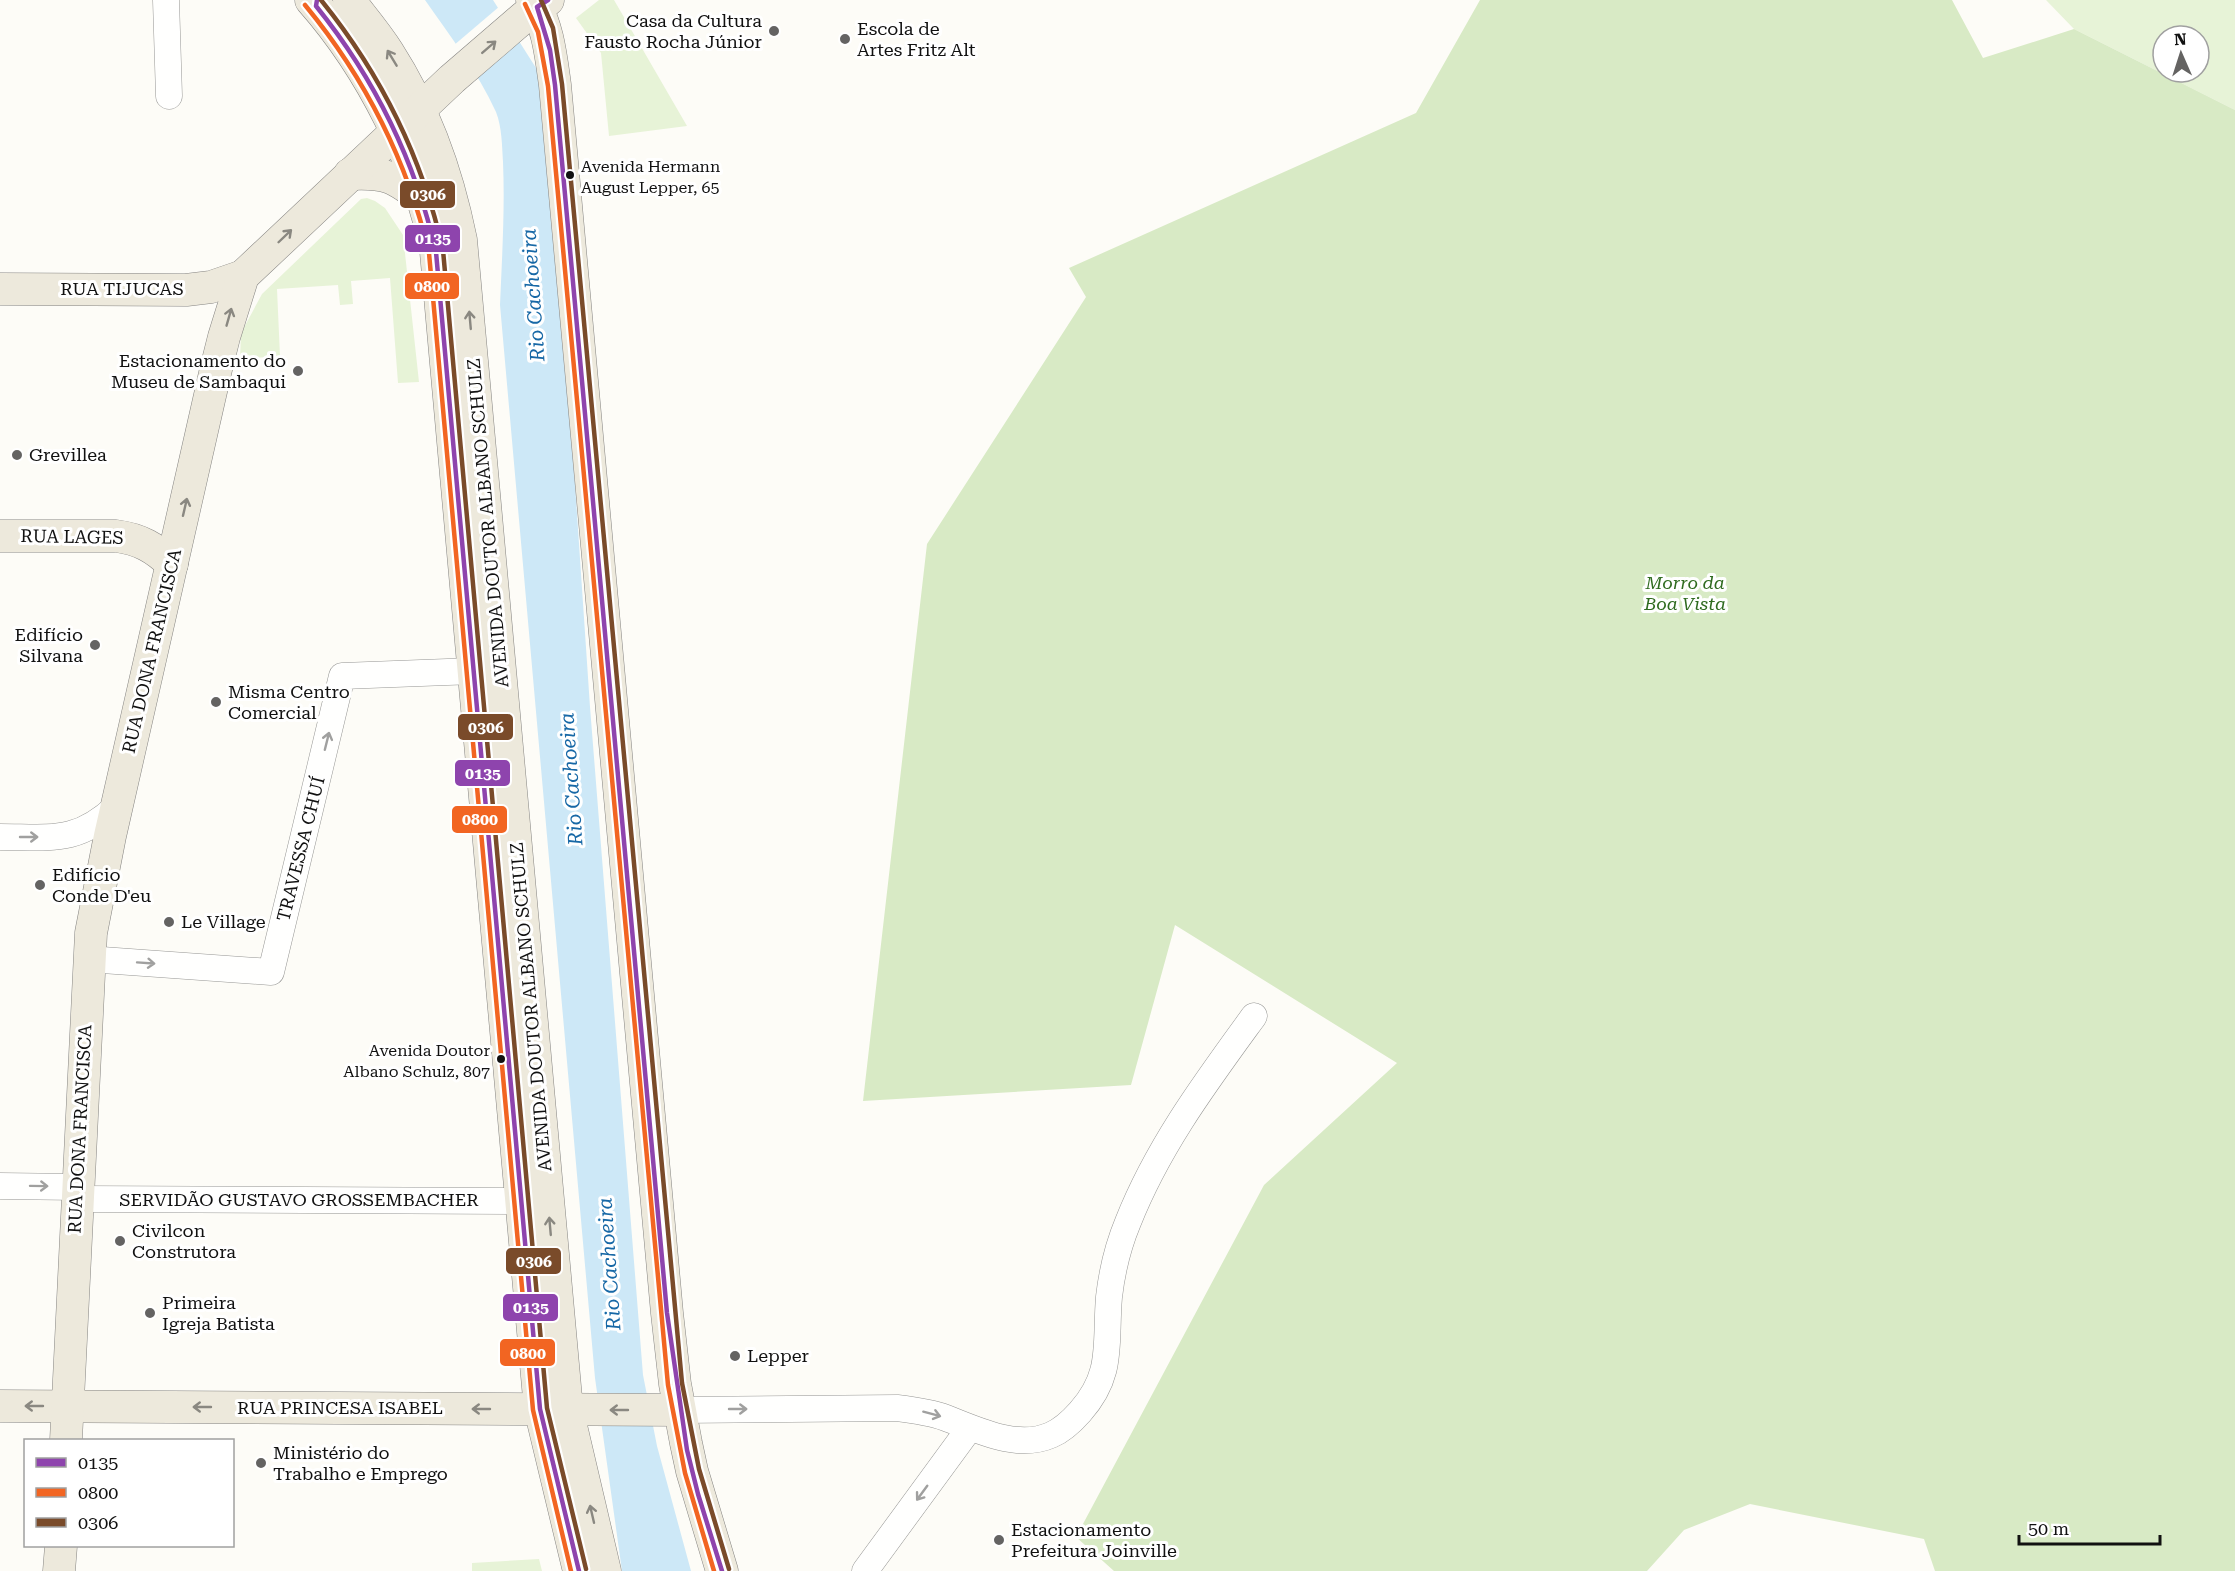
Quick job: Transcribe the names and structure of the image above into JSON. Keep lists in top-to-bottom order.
{
  "streets": {
    "main road": [
      "RUA TIJUCAS",
      "AVENIDA DOUTOR ALBANO SCHULZ",
      "RUA LAGES",
      "RUA DONA FRANCISCA",
      "RUA PRINCESA ISABEL"
    ],
    "street": ["TRAVESSA CHUÍ", "SERVIDÃO GUSTAVO GROSSEMBACHER"]
  },
  "crossings": [
    ["RUA TIJUCAS", "RUA DONA FRANCISCA"],
    ["AVENIDA DOUTOR ALBANO SCHULZ", "RUA DONA FRANCISCA"],
    ["AVENIDA DOUTOR ALBANO SCHULZ", "TRAVESSA CHUÍ"],
    ["AVENIDA DOUTOR ALBANO SCHULZ", "SERVIDÃO GUSTAVO GROSSEMBACHER"],
    ["AVENIDA DOUTOR ALBANO SCHULZ", "RUA PRINCESA ISABEL"],
    ["RUA LAGES", "RUA DONA FRANCISCA"],
    ["RUA DONA FRANCISCA", "TRAVESSA CHUÍ"],
    ["RUA DONA FRANCISCA", "SERVIDÃO GUSTAVO GROSSEMBACHER"],
    ["RUA DONA FRANCISCA", "RUA PRINCESA ISABEL"]
  ],
  "one_way": ["RUA DONA FRANCISCA", "RUA PRINCESA ISABEL"],
  "water": ["Rio Cachoeira"],
  "parks": ["Morro da Boa Vista"],
  "places": [
    "Casa da Cultura Fausto Rocha Júnior",
    "Escola de Artes Fritz Alt",
    "Avenida Hermann August Lepper, 65",
    "Estacionamento do Museu de Sambaqui",
    "Grevillea",
    "Edifício Silvana",
    "Misma Centro Comercial",
    "Edifício Conde D'eu",
    "Le Village",
    "Avenida Doutor Albano Schulz, 807",
    "Civilcon Construtora",
    "Primeira Igreja Batista",
    "Lepper",
    "Ministério do Trabalho e Emprego",
    "Estacionamento Prefeitura Joinville"
  ],
  "lines": ["transit line 0135", "transit line 0306", "transit line 0800"],
  "legend": ["0135", "0800", "0306"],
  "scale_bar": "50 m",
  "north": "top"
}
